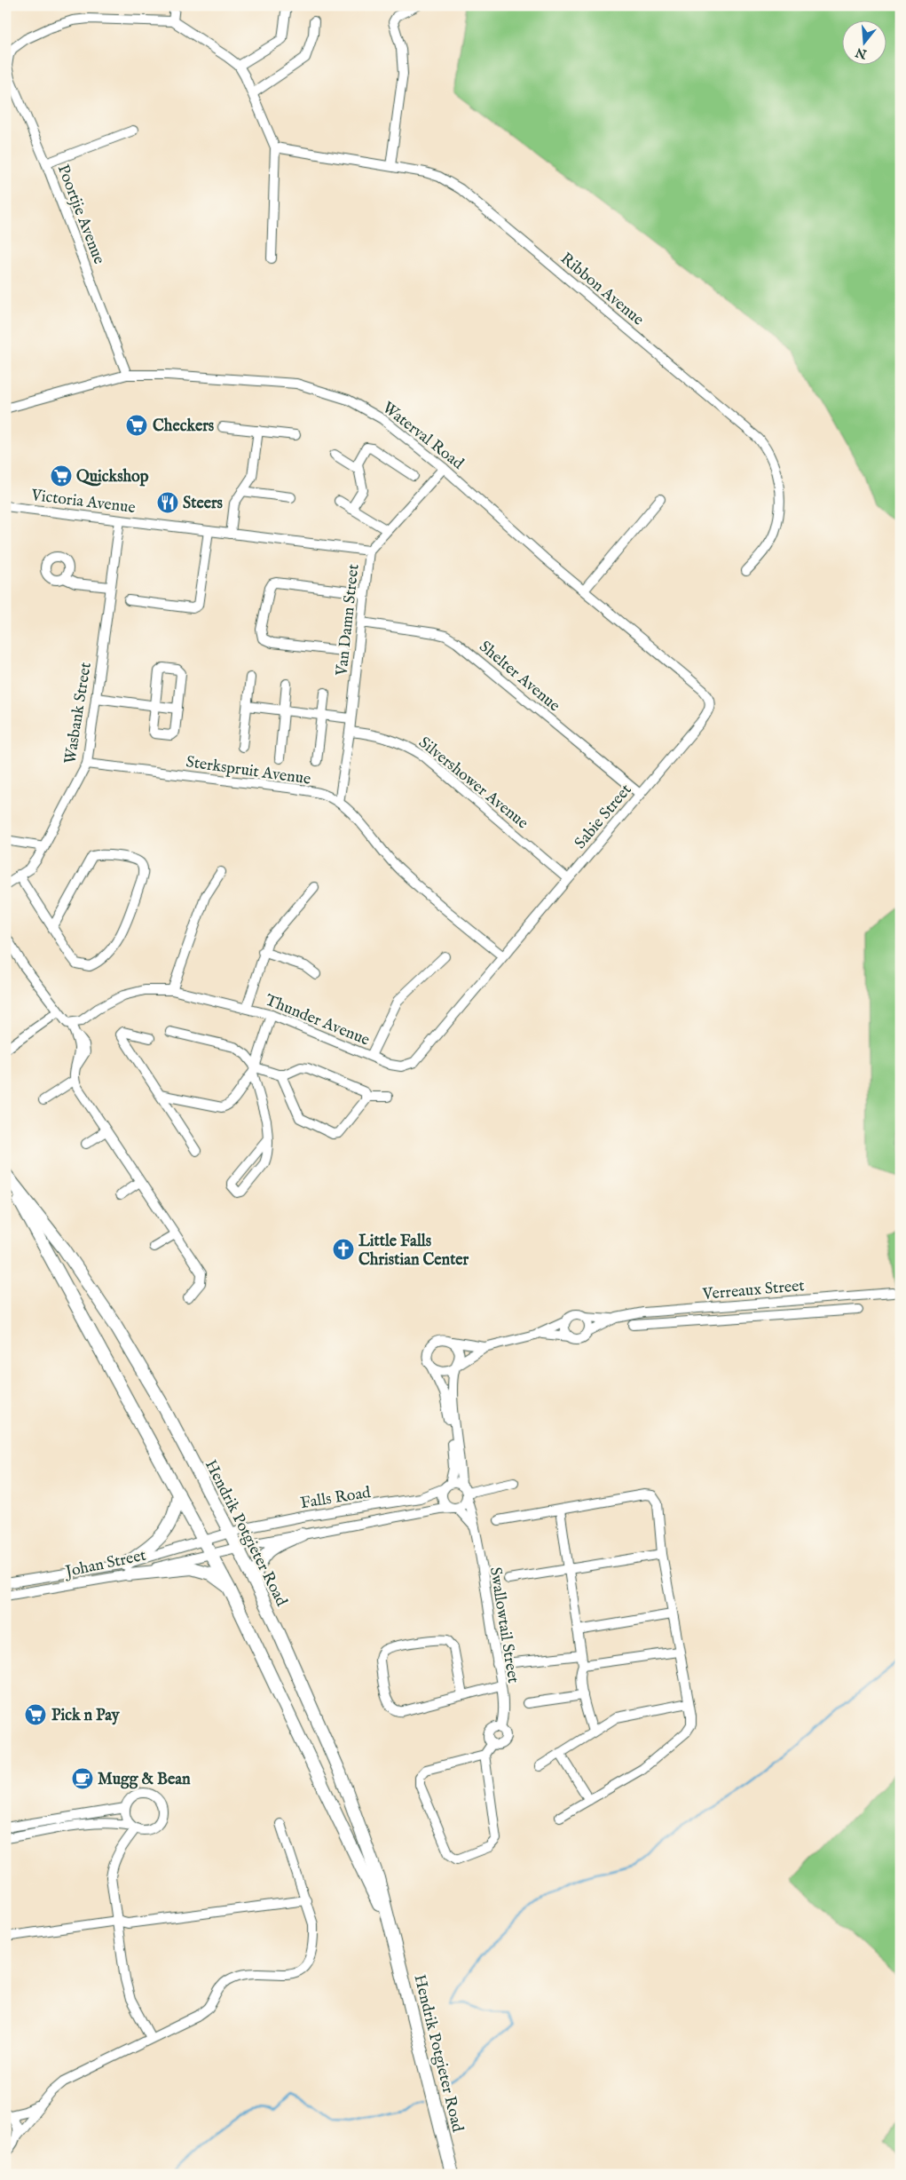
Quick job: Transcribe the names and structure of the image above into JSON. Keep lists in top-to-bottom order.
{
  "streets": {
    "main road": ["Hendrik Potgieter Road"],
    "street": [
      "Poortjie Avenue",
      "Ribbon Avenue",
      "Waterval Road",
      "Victoria Avenue",
      "Van Damn Street",
      "Shelter Avenue",
      "Wasbank Street",
      "Sterkspruit Avenue",
      "Silvershower Avenue",
      "Sabie Street",
      "Thunder Avenue",
      "Verreaux Street",
      "Falls Road",
      "Johan Street",
      "Swallowtail Street"
    ]
  },
  "crossings": [
    ["Poortjie Avenue", "Waterval Road"],
    ["Waterval Road", "Van Damn Street"],
    ["Waterval Road", "Sabie Street"],
    ["Victoria Avenue", "Van Damn Street"],
    ["Victoria Avenue", "Wasbank Street"],
    ["Van Damn Street", "Shelter Avenue"],
    ["Van Damn Street", "Sterkspruit Avenue"],
    ["Van Damn Street", "Silvershower Avenue"],
    ["Shelter Avenue", "Sabie Street"],
    ["Wasbank Street", "Sterkspruit Avenue"],
    ["Sterkspruit Avenue", "Sabie Street"],
    ["Sterkspruit Avenue", "Thunder Avenue"],
    ["Silvershower Avenue", "Sabie Street"],
    ["Sabie Street", "Thunder Avenue"],
    ["Falls Road", "Hendrik Potgieter Road"],
    ["Falls Road", "Johan Street"],
    ["Falls Road", "Swallowtail Street"],
    ["Hendrik Potgieter Road", "Johan Street"]
  ],
  "places": {
    "supermarket": ["Checkers", "Quickshop", "Pick n Pay"],
    "restaurant": ["Steers"],
    "church": ["Little Falls Christian Center"],
    "cafe": ["Mugg & Bean"]
  },
  "north": "bottom"
}
